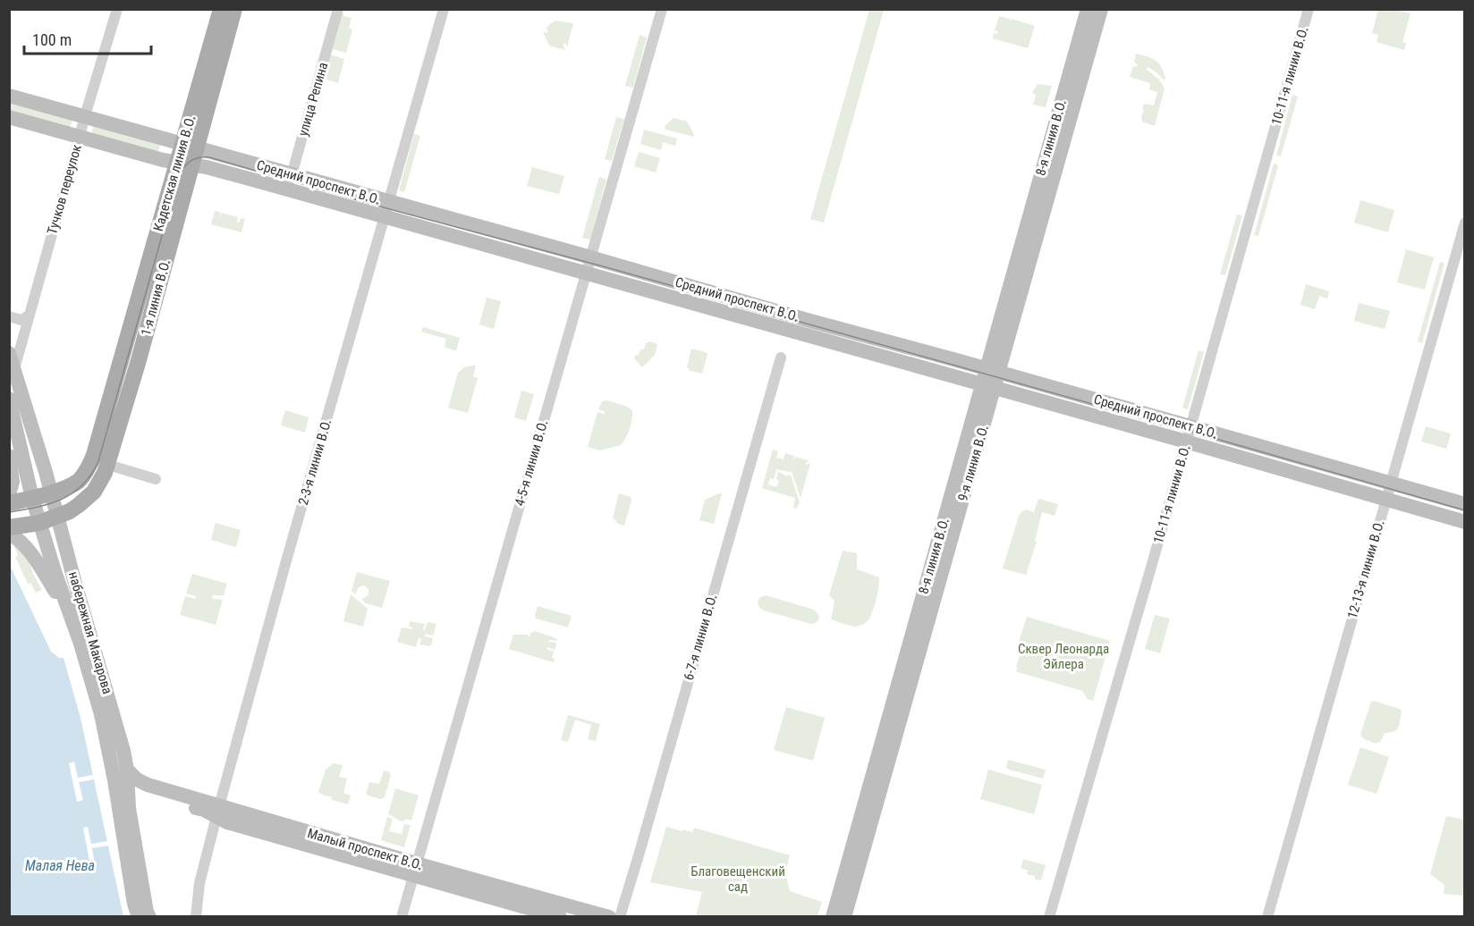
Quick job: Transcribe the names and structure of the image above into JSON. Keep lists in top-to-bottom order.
{
  "streets": {
    "main road": [
      "8-я линия В.О.",
      "Кадетская линия В.О.",
      "Средний проспект В.О.",
      "1-я линия В.О.",
      "9-я линия В.О.",
      "набережная Макарова",
      "Малый проспект В.О."
    ],
    "street": [
      "10-11-я линии В.О.",
      "улица Репина",
      "Тучков переулок",
      "2-3-я линии В.О.",
      "4-5-я линии В.О.",
      "12-13-я линии В.О.",
      "6-7-я линии В.О."
    ]
  },
  "crossings": [
    ["10-11-я линии В.О.", "Средний проспект В.О."],
    ["улица Репина", "Средний проспект В.О."],
    ["8-я линия В.О.", "Средний проспект В.О."],
    ["8-я линия В.О.", "9-я линия В.О."],
    ["Кадетская линия В.О.", "Средний проспект В.О."],
    ["Кадетская линия В.О.", "1-я линия В.О."],
    ["Кадетская линия В.О.", "набережная Макарова"],
    ["Средний проспект В.О.", "Тучков переулок"],
    ["Средний проспект В.О.", "1-я линия В.О."],
    ["Средний проспект В.О.", "2-3-я линии В.О."],
    ["Средний проспект В.О.", "4-5-я линии В.О."],
    ["Средний проспект В.О.", "9-я линия В.О."],
    ["Средний проспект В.О.", "12-13-я линии В.О."],
    ["Тучков переулок", "набережная Макарова"],
    ["1-я линия В.О.", "набережная Макарова"],
    ["2-3-я линии В.О.", "Малый проспект В.О."],
    ["4-5-я линии В.О.", "Малый проспект В.О."],
    ["набережная Макарова", "Малый проспект В.О."]
  ],
  "water": ["Малая Нева"],
  "parks": ["Сквер Леонарда Эйлера", "Благовещенский сад"],
  "scale_bar": "100 m"
}
